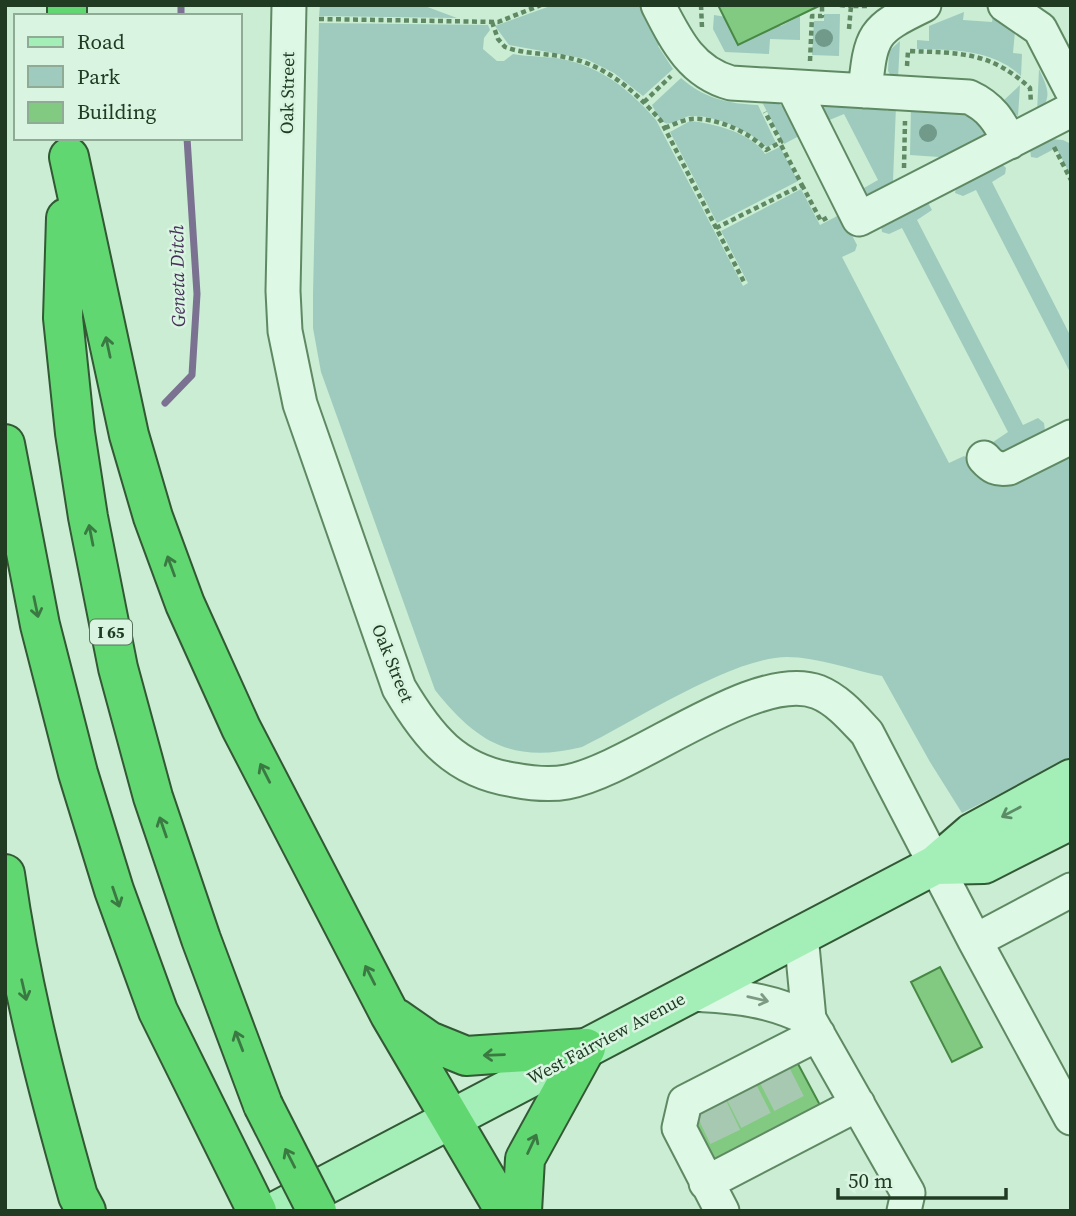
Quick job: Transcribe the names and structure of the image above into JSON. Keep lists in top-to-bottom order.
{
  "streets": {
    "highway": ["I 65"],
    "main road": ["West Fairview Avenue"],
    "street": ["Oak Street"]
  },
  "crossings": [
    ["Oak Street", "West Fairview Avenue"]
  ],
  "water": ["Geneta Ditch"],
  "legend": ["Road", "Park", "Building"],
  "scale_bar": "50 m"
}
